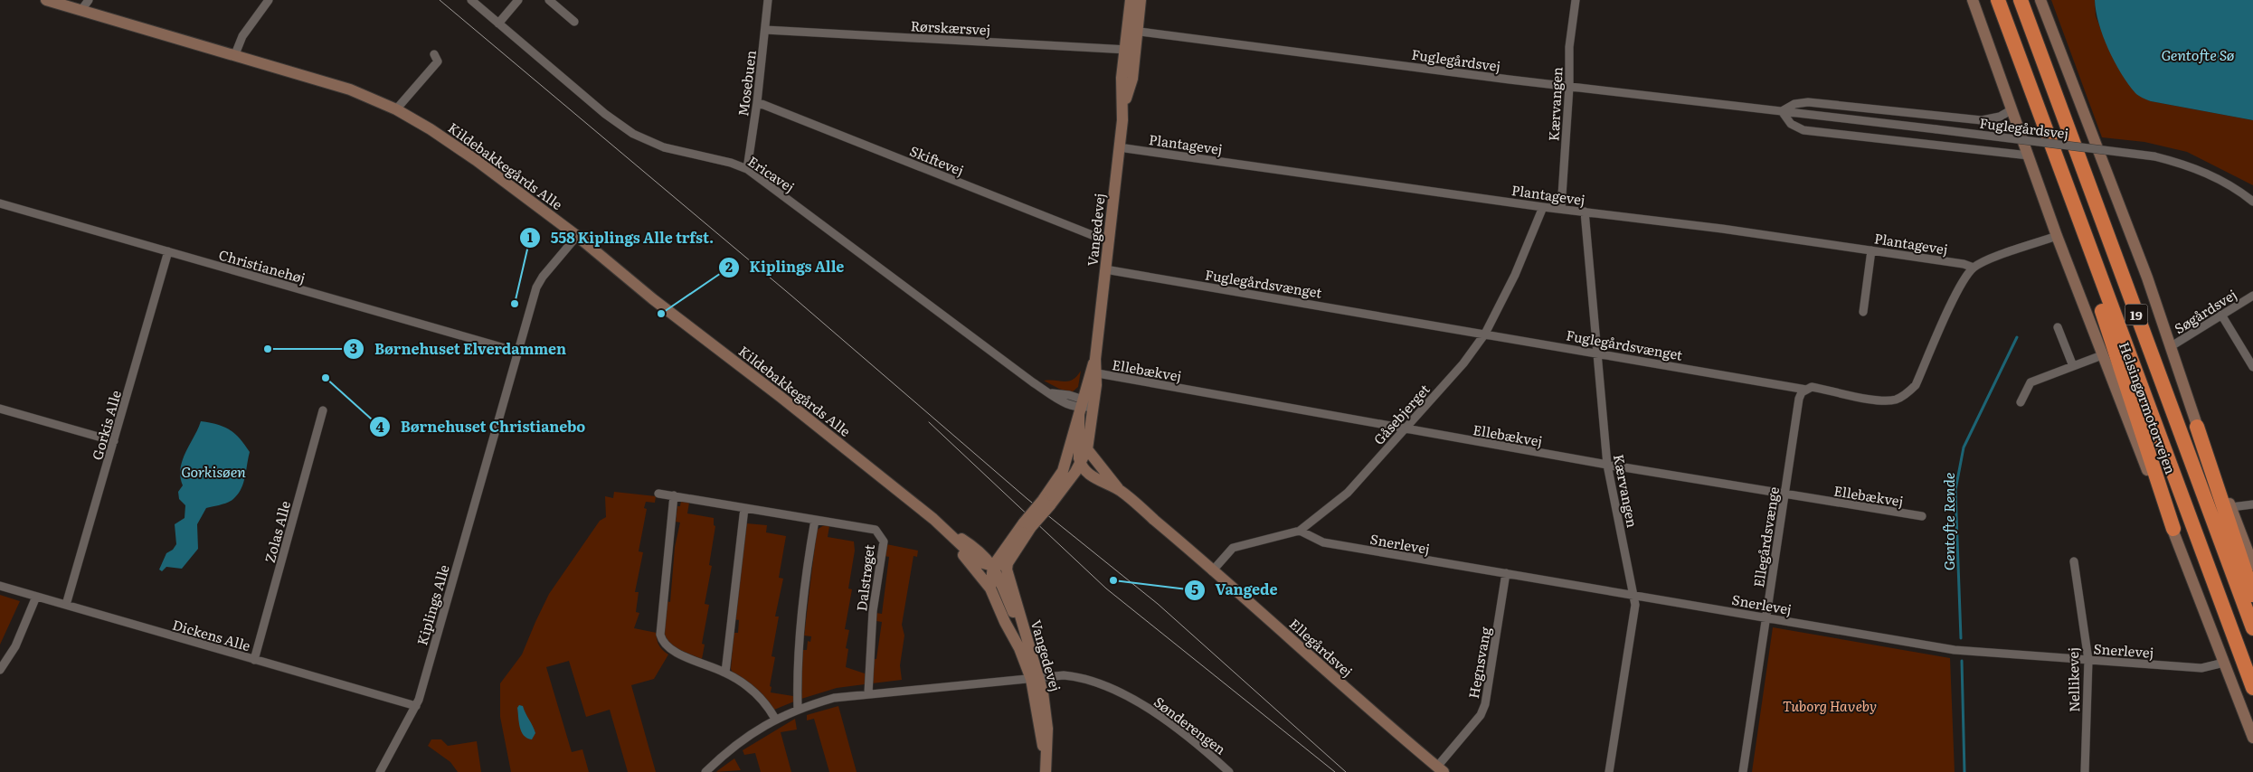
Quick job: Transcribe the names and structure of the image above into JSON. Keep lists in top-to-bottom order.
{
  "streets": {
    "highway": ["19", "Helsingørmotorvejen"],
    "street": [
      "Rørskærsvej",
      "Fuglegårdsvej",
      "Mosebuen",
      "Kærvangen",
      "Plantagevej",
      "Skiftevej",
      "Kildebakkegårds Alle",
      "Ericavej",
      "Vangedevej",
      "Christianehøj",
      "Fuglegårdsvænget",
      "Søgårdsvej",
      "Ellebækvej",
      "Gåsebjerget",
      "Gorkis Alle",
      "Zolas Alle",
      "Ellegårdsvænge",
      "Snerlevej",
      "Dalstrøget",
      "Kiplings Alle",
      "Dickens Alle",
      "Ellegårdsvej",
      "Hegnsvang",
      "Nellikevej",
      "Sønderengen"
    ]
  },
  "crossings": [
    ["Rørskærsvej", "Mosebuen"],
    ["Rørskærsvej", "Vangedevej"],
    ["Fuglegårdsvej", "Kærvangen"],
    ["Fuglegårdsvej", "Vangedevej"],
    ["Mosebuen", "Skiftevej"],
    ["Mosebuen", "Ericavej"],
    ["Kærvangen", "Plantagevej"],
    ["Kærvangen", "Fuglegårdsvænget"],
    ["Kærvangen", "Ellebækvej"],
    ["Kærvangen", "Snerlevej"],
    ["Plantagevej", "Vangedevej"],
    ["Plantagevej", "Fuglegårdsvænget"],
    ["Plantagevej", "Gåsebjerget"],
    ["Skiftevej", "Vangedevej"],
    ["Kildebakkegårds Alle", "Vangedevej"],
    ["Kildebakkegårds Alle", "Kiplings Alle"],
    ["Ericavej", "Vangedevej"],
    ["Vangedevej", "Fuglegårdsvænget"],
    ["Vangedevej", "Ellebækvej"],
    ["Vangedevej", "Ellegårdsvej"],
    ["Vangedevej", "Sønderengen"],
    ["Christianehøj", "Gorkis Alle"],
    ["Christianehøj", "Kiplings Alle"],
    ["Fuglegårdsvænget", "Gåsebjerget"],
    ["Fuglegårdsvænget", "Ellegårdsvænge"],
    ["Ellebækvej", "Gåsebjerget"],
    ["Ellebækvej", "Ellegårdsvænge"],
    ["Gåsebjerget", "Snerlevej"],
    ["Gåsebjerget", "Ellegårdsvej"],
    ["Gorkis Alle", "Dickens Alle"],
    ["Zolas Alle", "Dickens Alle"],
    ["Ellegårdsvænge", "Snerlevej"],
    ["Snerlevej", "Hegnsvang"],
    ["Snerlevej", "Nellikevej"],
    ["Kiplings Alle", "Dickens Alle"],
    ["Ellegårdsvej", "Hegnsvang"]
  ],
  "water": ["Gentofte Sø", "Gorkisøen", "Gentofte Rende"],
  "parks": ["Tuborg Haveby"],
  "places": [
    "558 Kiplings Alle trfst.",
    "Kiplings Alle",
    "Børnehuset Elverdammen",
    "Børnehuset Christianebo",
    "Vangede"
  ]
}
